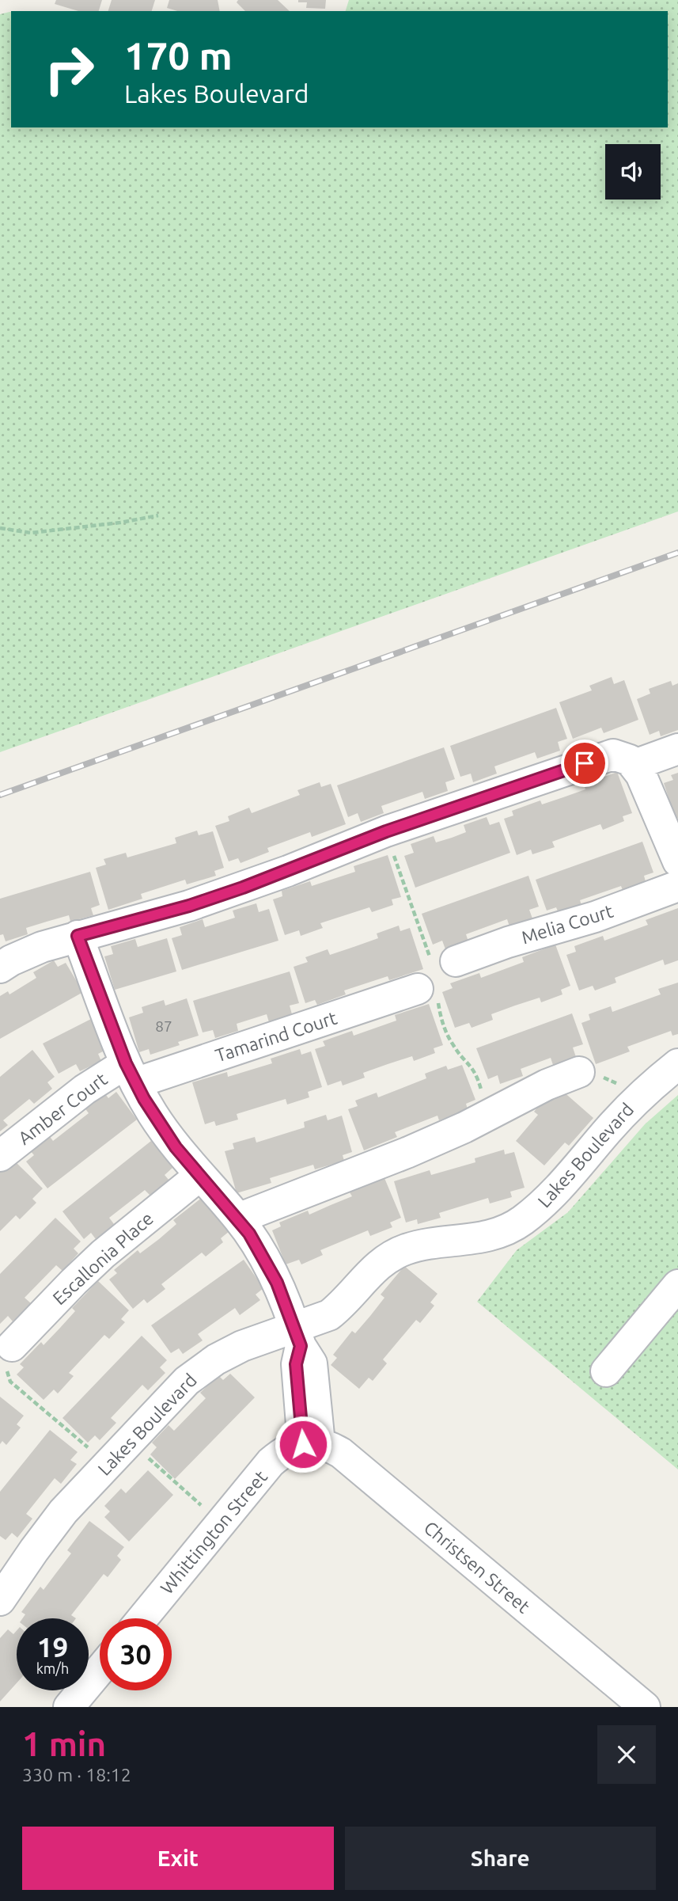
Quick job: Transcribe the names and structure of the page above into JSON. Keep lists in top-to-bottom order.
{
  "streets": {
    "street": [
      "Melia Court",
      "Tamarind Court",
      "Amber Court",
      "Lakes Boulevard",
      "Escallonia Place",
      "Whittington Street",
      "Christsen Street"
    ]
  },
  "crossings": [
    ["Tamarind Court", "Amber Court"],
    ["Whittington Street", "Christsen Street"]
  ],
  "house_numbers": ["87"],
  "page": {
    "turn": ["170 m", "Lakes Boulevard"],
    "speed": "19 km/h",
    "limit": "30",
    "heading": ["1 min", "330 m · 18:12"],
    "buttons": ["Exit", "Share"]
  }
}
